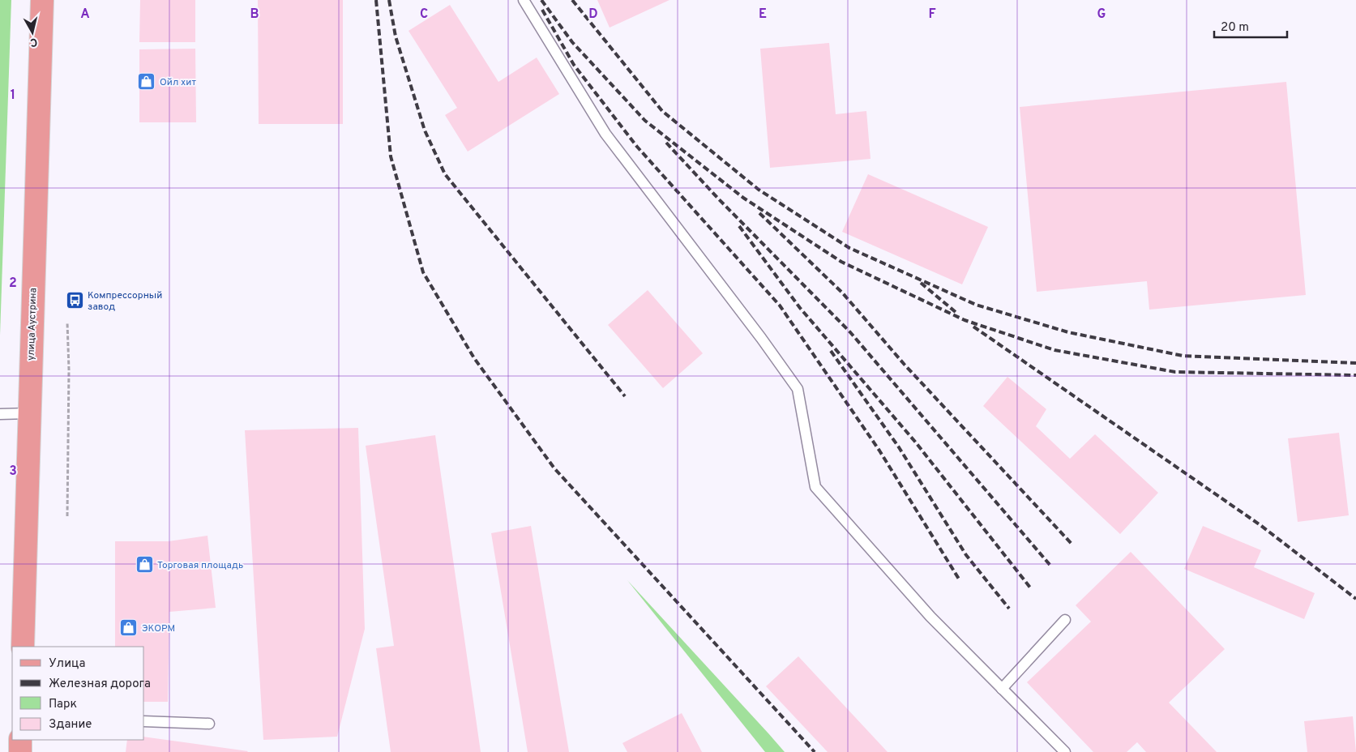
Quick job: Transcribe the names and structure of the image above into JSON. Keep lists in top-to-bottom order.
{
  "streets": {
    "main road": ["улица Аустрина"]
  },
  "places": {
    "shop": ["Ойл хит", "Торговая площадь", "ЭКОРМ"],
    "bus stop": ["Компрессорный завод"]
  },
  "legend": [
    "Улица",
    "Железная дорога",
    "Парк",
    "Здание"
  ],
  "scale_bar": "20 m",
  "north": "bottom",
  "grid": {
    "columns": [
      "A",
      "B",
      "C",
      "D",
      "E",
      "F",
      "G"
    ],
    "rows": ["1", "2", "3"]
  }
}
